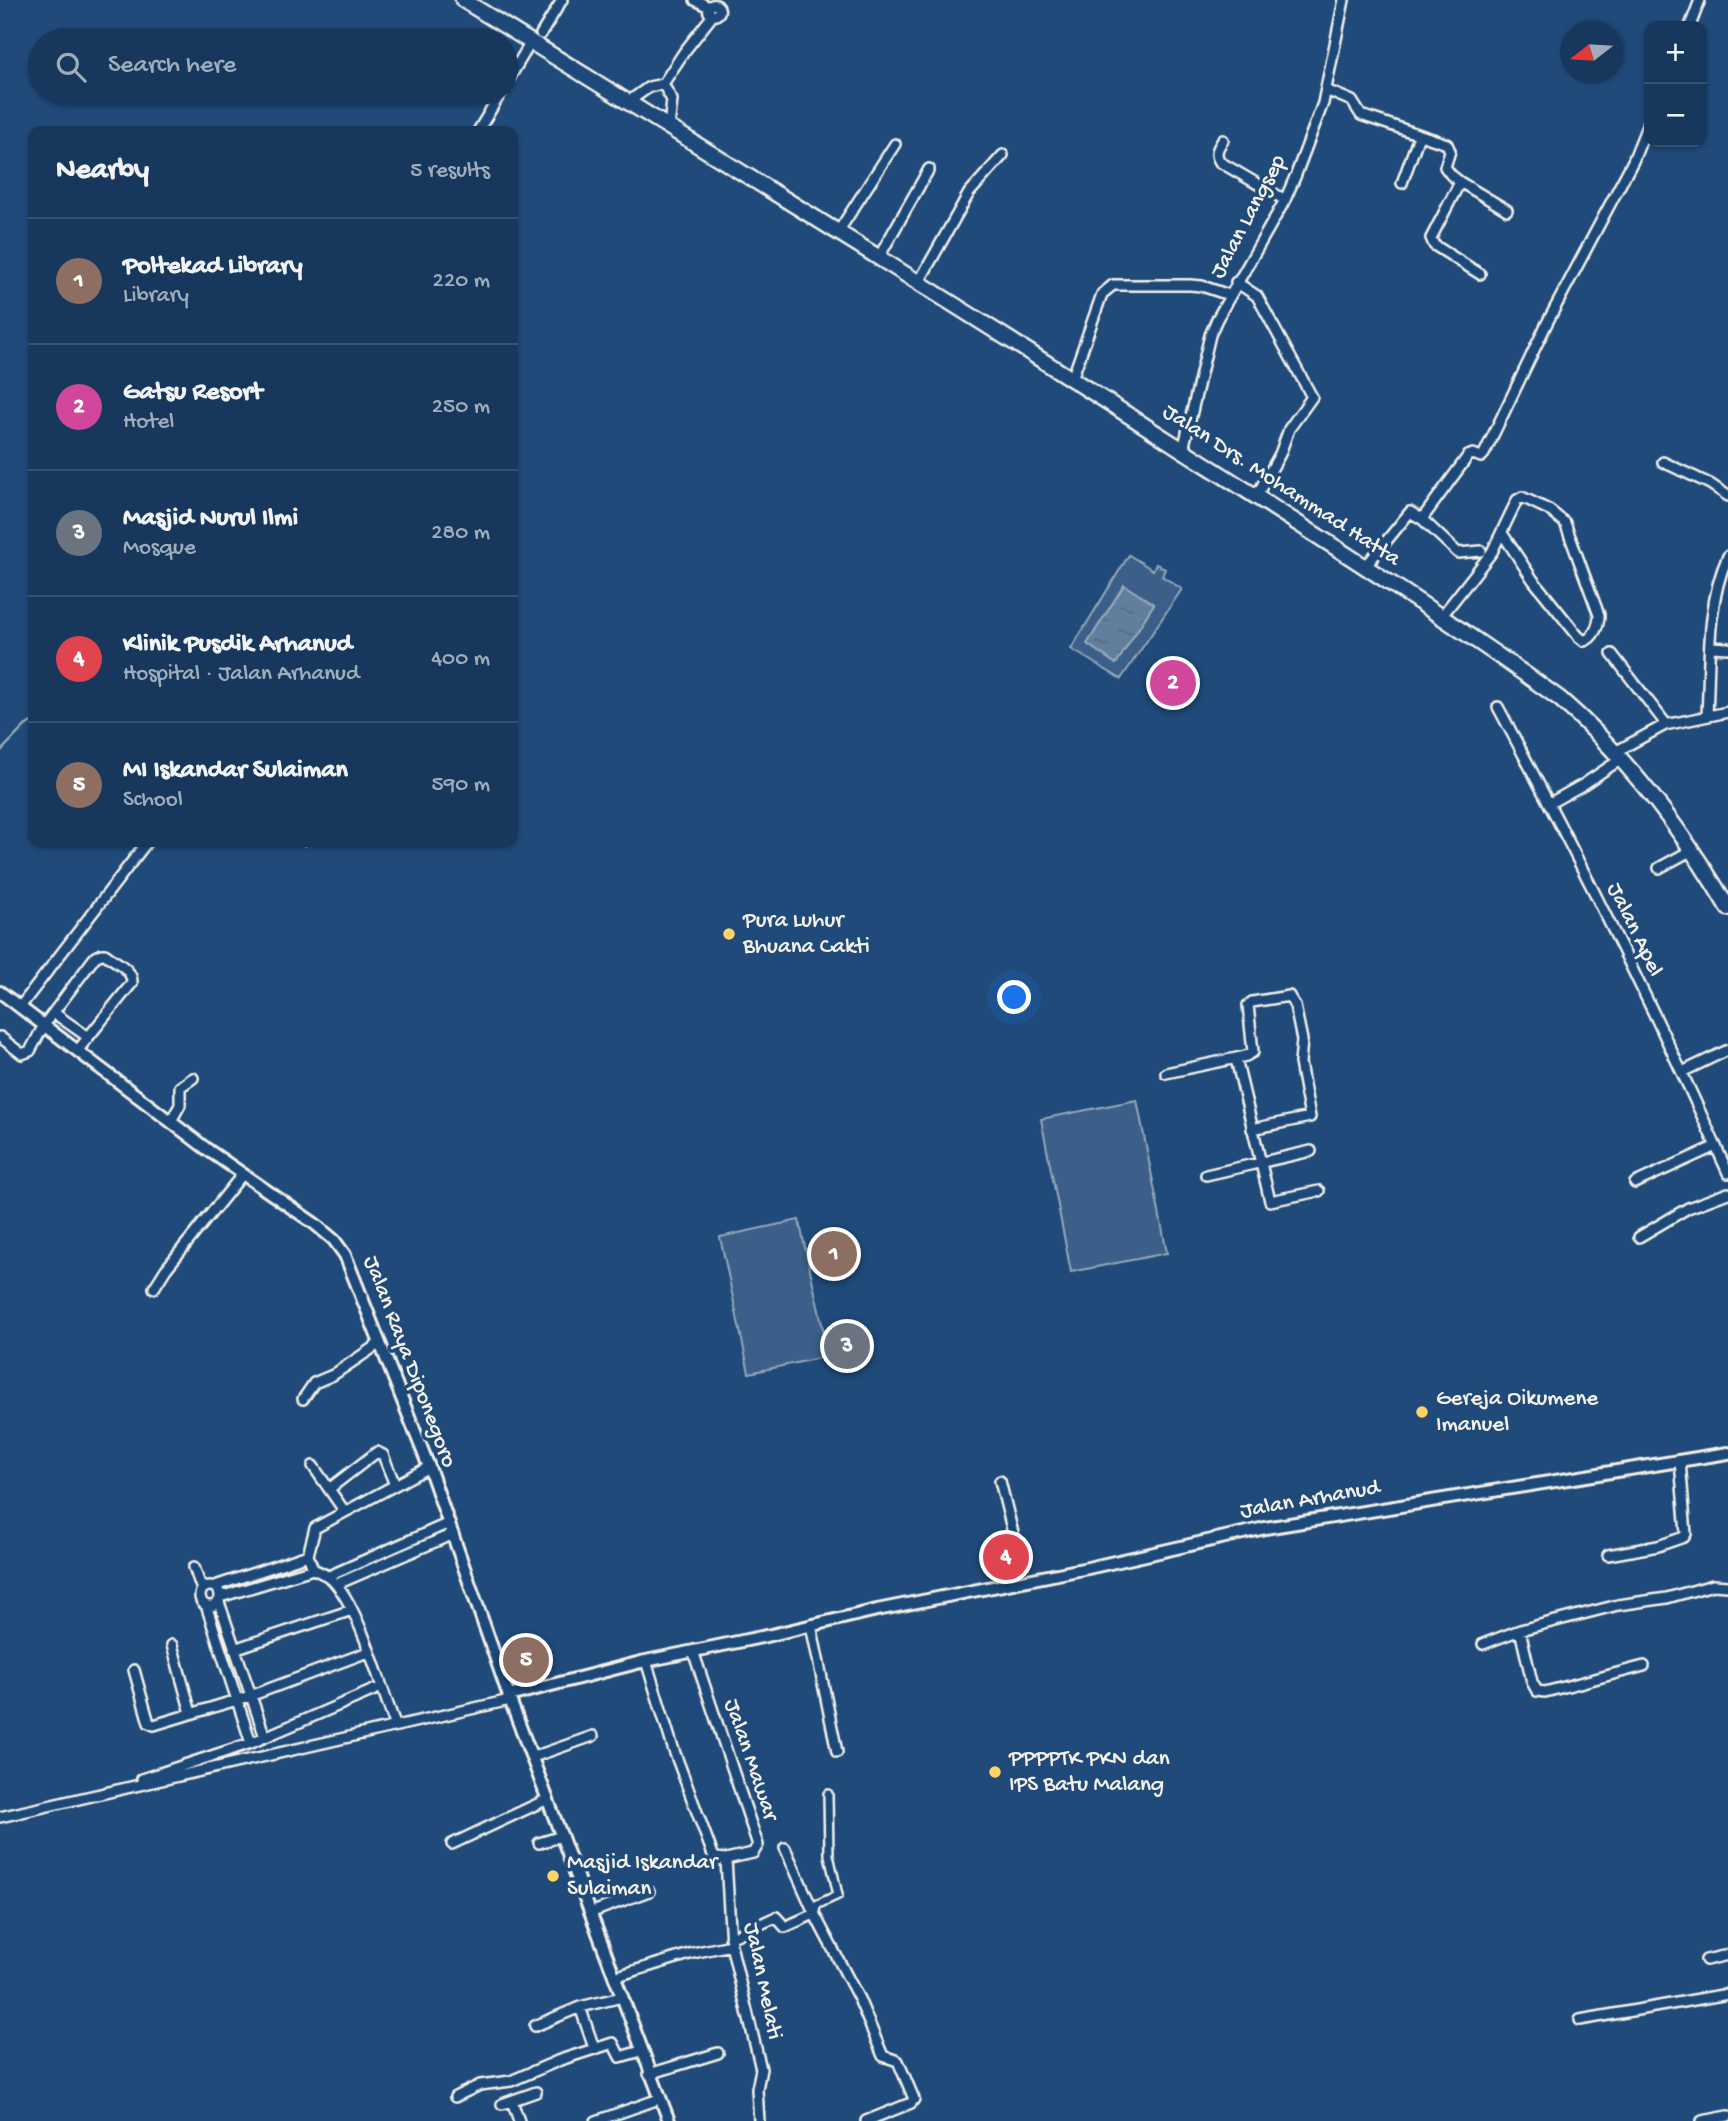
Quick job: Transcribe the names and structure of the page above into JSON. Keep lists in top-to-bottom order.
{
  "streets": {
    "main road": ["Jalan Drs. Mohammad Hatta"],
    "street": [
      "Jalan Langsep",
      "Jalan Apel",
      "Jalan Raya Diponegoro",
      "Jalan Arhanud",
      "Jalan Mawar",
      "Jalan Melati"
    ]
  },
  "crossings": [
    ["Jalan Langsep", "Jalan Drs. Mohammad Hatta"],
    ["Jalan Raya Diponegoro", "Jalan Arhanud"],
    ["Jalan Arhanud", "Jalan Mawar"],
    ["Jalan Mawar", "Jalan Melati"]
  ],
  "places": [
    "Pura Luhur Bhuana Cakti",
    "Gereja Oikumene Imanuel",
    "PPPPTK PKN dan IPS Batu Malang",
    "Masjid Iskandar Sulaiman"
  ],
  "north": "left",
  "page": {
    "map_buttons": ["+", "−"],
    "search": "Search here",
    "heading": ["Nearby", "5 results"],
    "list": [
      {
        "mark": "1",
        "name": "Poltekad Library",
        "note": "Library",
        "value": "220 m"
      },
      {
        "mark": "2",
        "name": "Gatsu Resort",
        "note": "Hotel",
        "value": "250 m"
      },
      {
        "mark": "3",
        "name": "Masjid Nurul Ilmi",
        "note": "Mosque",
        "value": "280 m"
      },
      {
        "mark": "4",
        "name": "Klinik Pusdik Arhanud",
        "note": "Hospital · Jalan Arhanud",
        "value": "400 m"
      },
      {
        "mark": "5",
        "name": "MI Iskandar Sulaiman",
        "note": "School",
        "value": "590 m"
      }
    ],
    "pins": [
      "2",
      "1",
      "3",
      "4",
      "5"
    ]
  }
}
